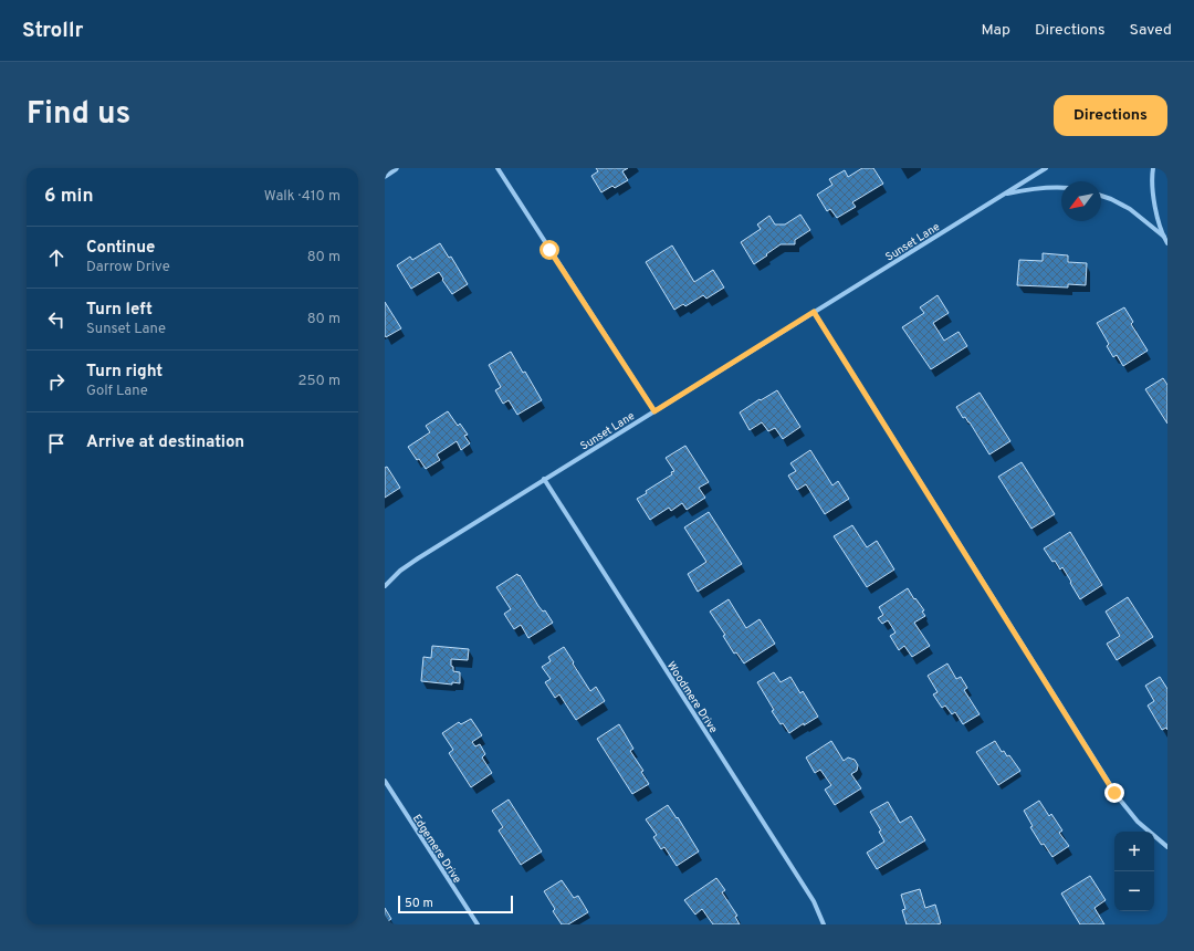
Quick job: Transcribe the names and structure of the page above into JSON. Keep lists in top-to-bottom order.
{
  "streets": {
    "street": ["Sunset Lane", "Woodmere Drive", "Edgemere Drive"]
  },
  "crossings": [
    ["Sunset Lane", "Woodmere Drive"]
  ],
  "scale_bar": "50 m",
  "north": "bottom left",
  "page": {
    "header": "Strollr",
    "nav": ["Map", "Directions", "Saved"],
    "title": "Find us",
    "buttons": "Directions",
    "heading": ["6 min", "Walk · 410 m"],
    "list": [
      ["Continue", "Darrow Drive", "80 m"],
      ["Turn left", "Sunset Lane", "80 m"],
      ["Turn right", "Golf Lane", "250 m"],
      "Arrive at destination"
    ],
    "map_buttons": ["+", "−"],
    "scale": "50 m"
  }
}
